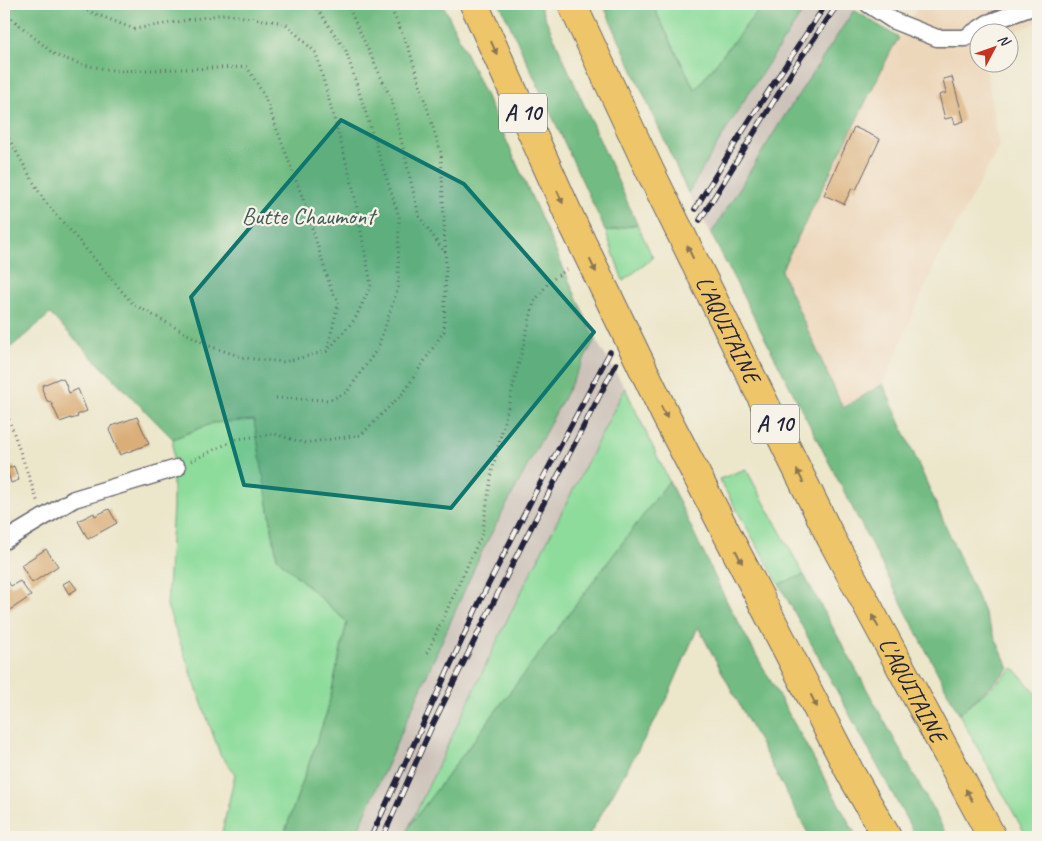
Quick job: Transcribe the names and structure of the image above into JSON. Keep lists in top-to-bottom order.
{
  "streets": {
    "highway": ["A 10", "L'AQUITAINE"]
  },
  "parks": ["Butte Chaumont"],
  "north": "top right"
}
